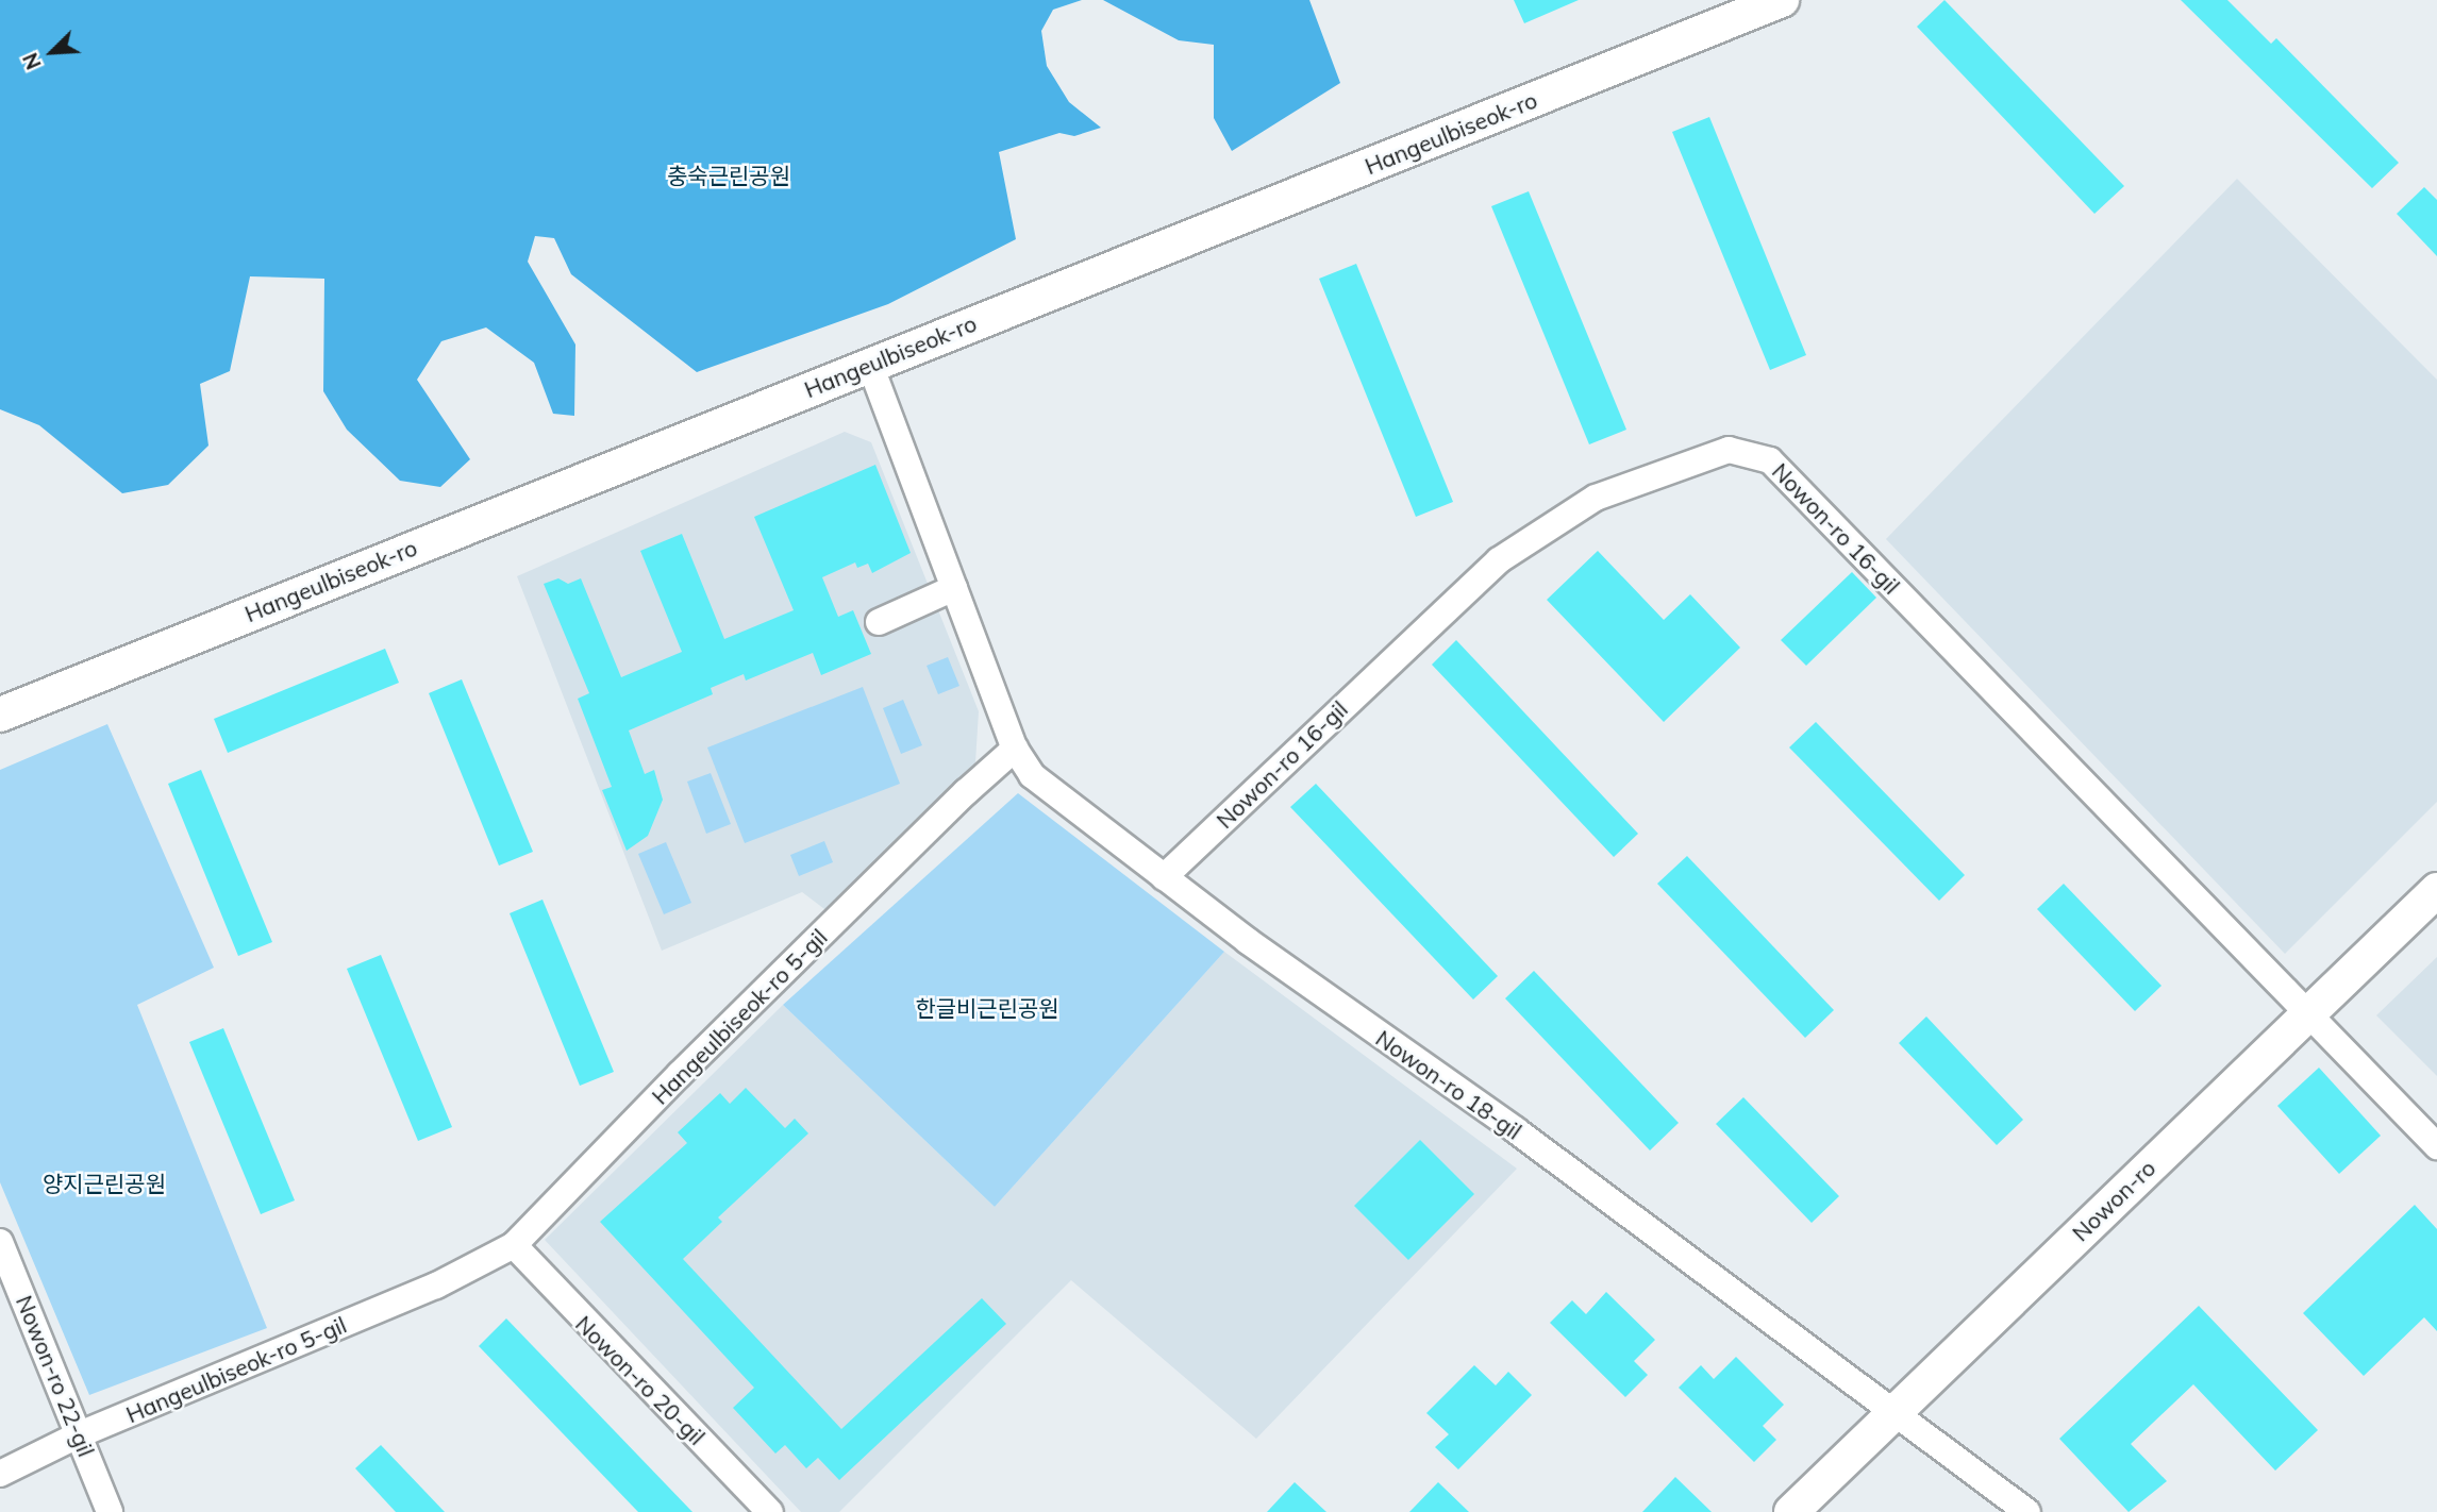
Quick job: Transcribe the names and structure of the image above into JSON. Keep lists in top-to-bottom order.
{
  "streets": {
    "main road": ["Hangeulbiseok-ro", "Nowon-ro"],
    "street": [
      "Nowon-ro 16-gil",
      "Hangeulbiseok-ro 5-gil",
      "Nowon-ro 18-gil",
      "Nowon-ro 22-gil",
      "Nowon-ro 20-gil"
    ]
  },
  "crossings": [
    ["Nowon-ro 16-gil", "Nowon-ro 18-gil"],
    ["Nowon-ro 16-gil", "Nowon-ro"],
    ["Hangeulbiseok-ro 5-gil", "Nowon-ro 18-gil"],
    ["Hangeulbiseok-ro 5-gil", "Nowon-ro 22-gil"],
    ["Hangeulbiseok-ro 5-gil", "Nowon-ro 20-gil"],
    ["Nowon-ro 18-gil", "Nowon-ro"]
  ],
  "parks": ["충숙근린공원", "한글비근린공원", "양지근린공원"],
  "north": "bottom left"
}
